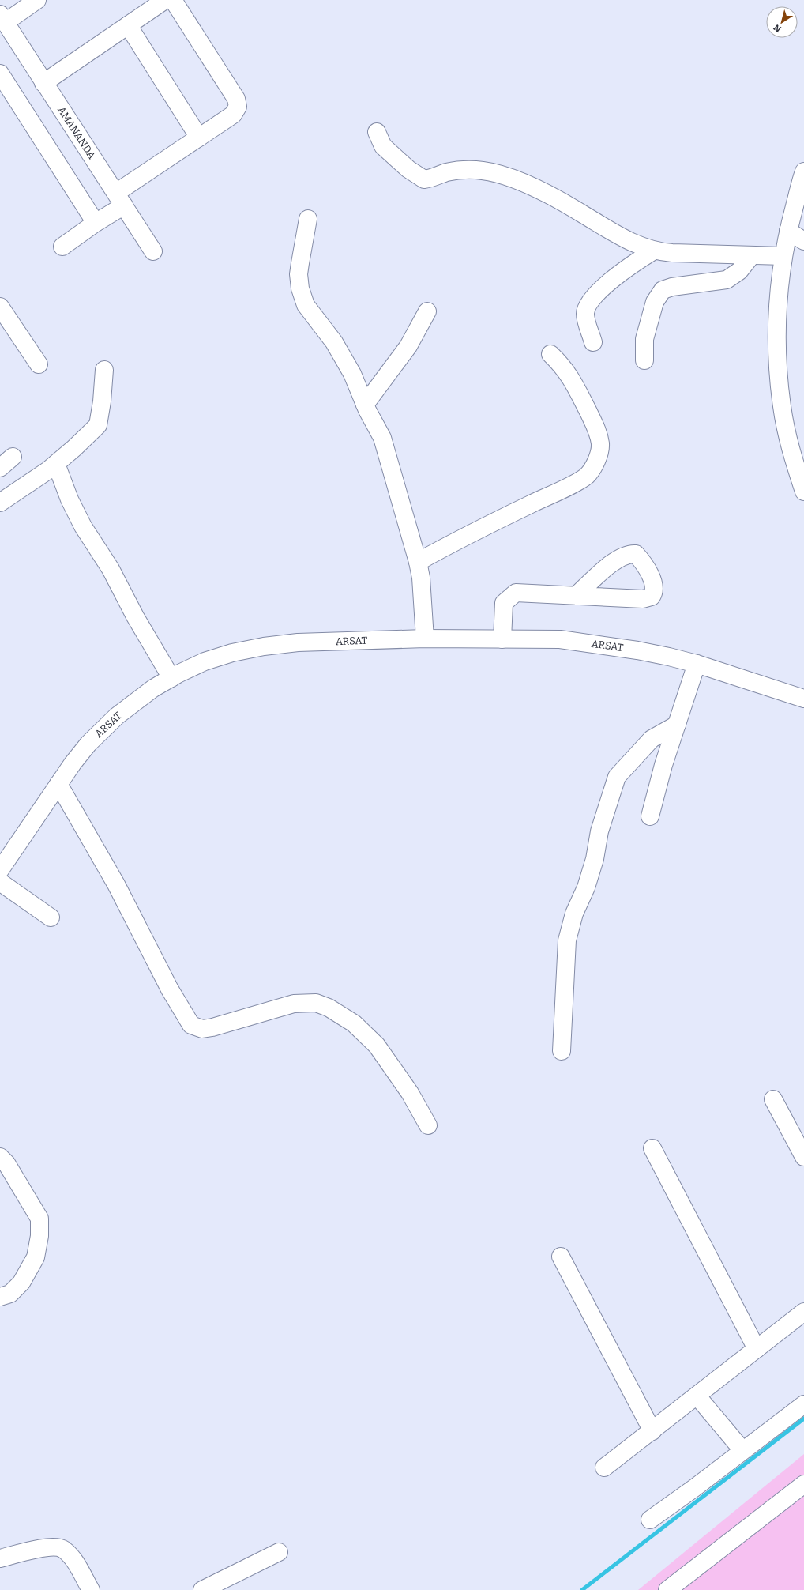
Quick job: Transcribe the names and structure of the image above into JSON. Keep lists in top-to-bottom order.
{
  "streets": {
    "street": ["AMANANDA", "ARSAT"]
  },
  "north": "bottom left"
}
